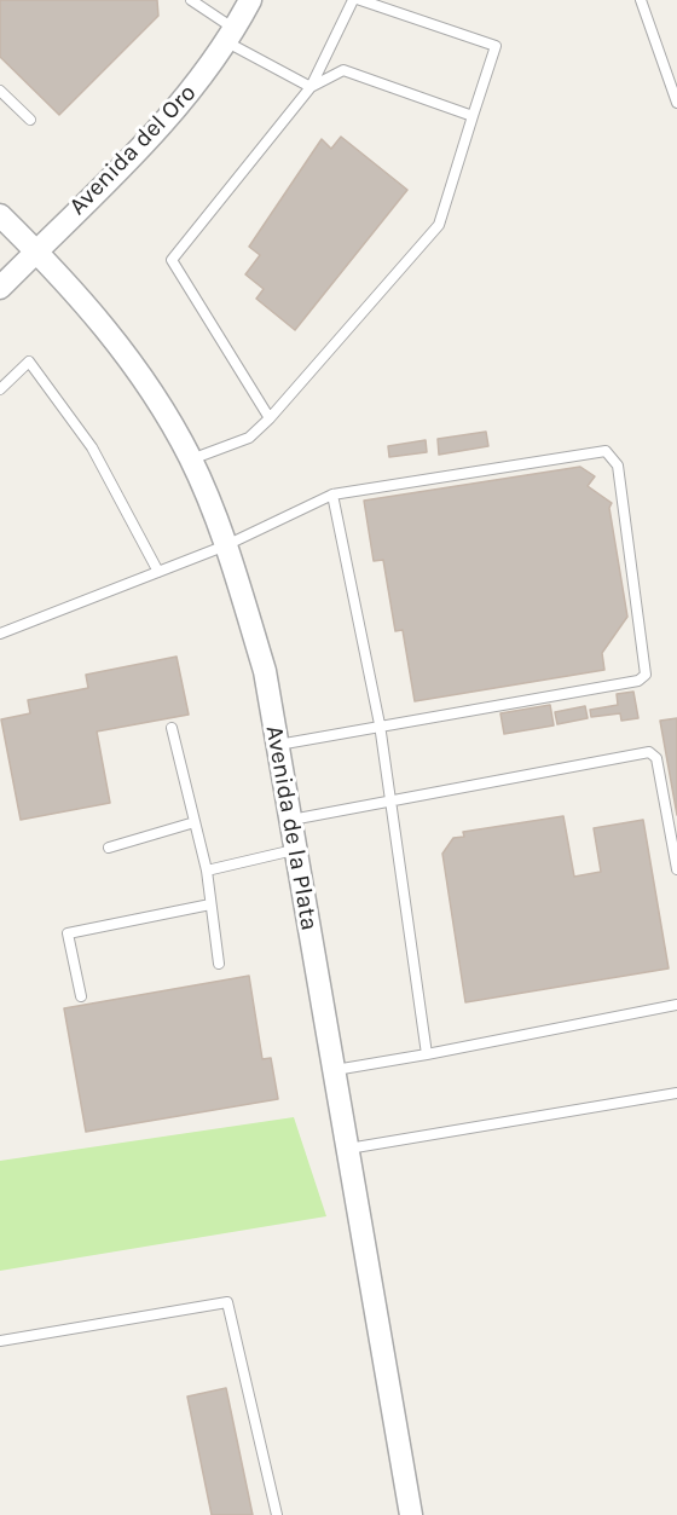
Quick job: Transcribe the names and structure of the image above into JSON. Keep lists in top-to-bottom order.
{
  "streets": {
    "street": ["Avenida del Oro", "Avenida de la Plata"]
  },
  "crossings": [
    ["Avenida del Oro", "Avenida de la Plata"]
  ]
}
